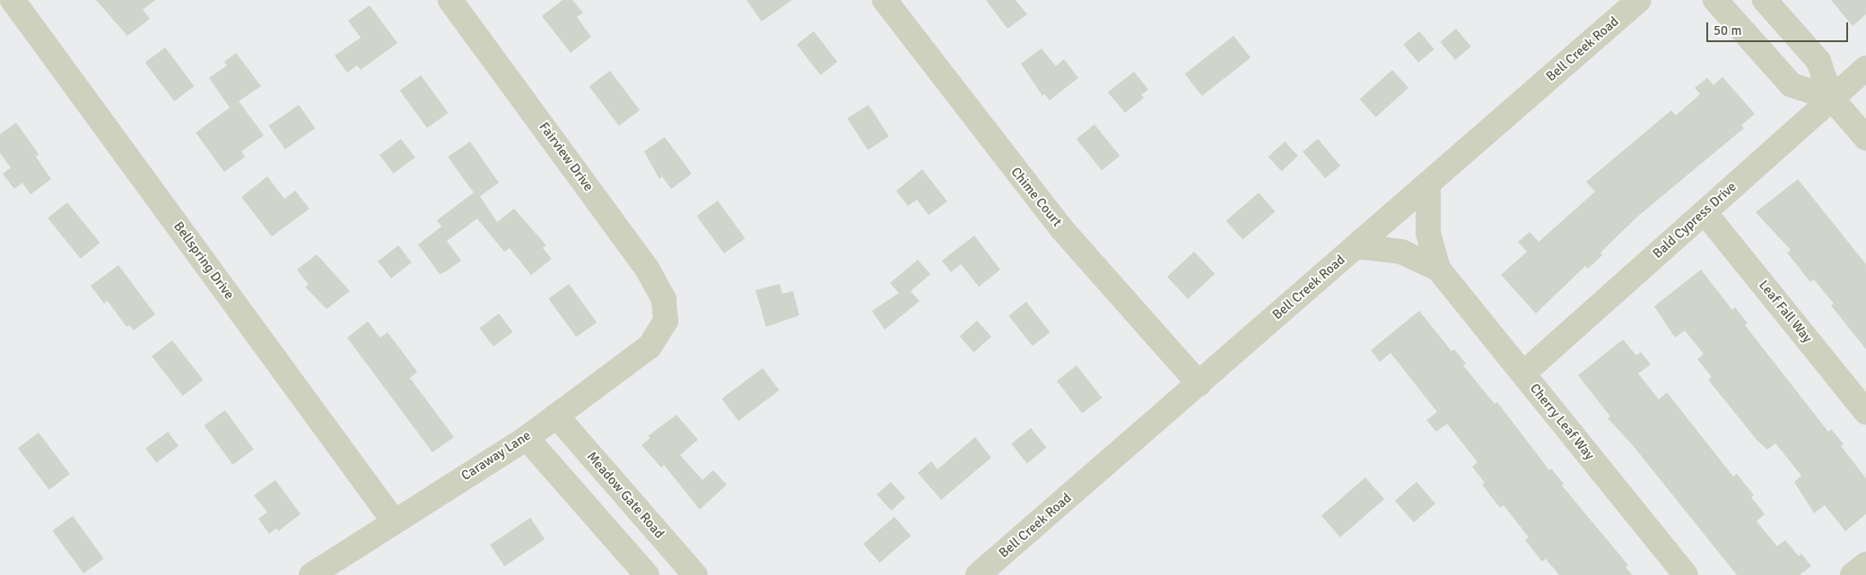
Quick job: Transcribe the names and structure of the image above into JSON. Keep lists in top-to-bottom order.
{
  "streets": {
    "street": [
      "Bell Creek Road",
      "Fairview Drive",
      "Chime Court",
      "Bald Cypress Drive",
      "Bellspring Drive",
      "Leaf Fall Way",
      "Cherry Leaf Way",
      "Caraway Lane",
      "Meadow Gate Road"
    ]
  },
  "crossings": [
    ["Bell Creek Road", "Chime Court"],
    ["Bell Creek Road", "Cherry Leaf Way"],
    ["Fairview Drive", "Caraway Lane"],
    ["Bald Cypress Drive", "Leaf Fall Way"],
    ["Bald Cypress Drive", "Cherry Leaf Way"],
    ["Bellspring Drive", "Caraway Lane"],
    ["Caraway Lane", "Meadow Gate Road"]
  ],
  "scale_bar": "50 m"
}
